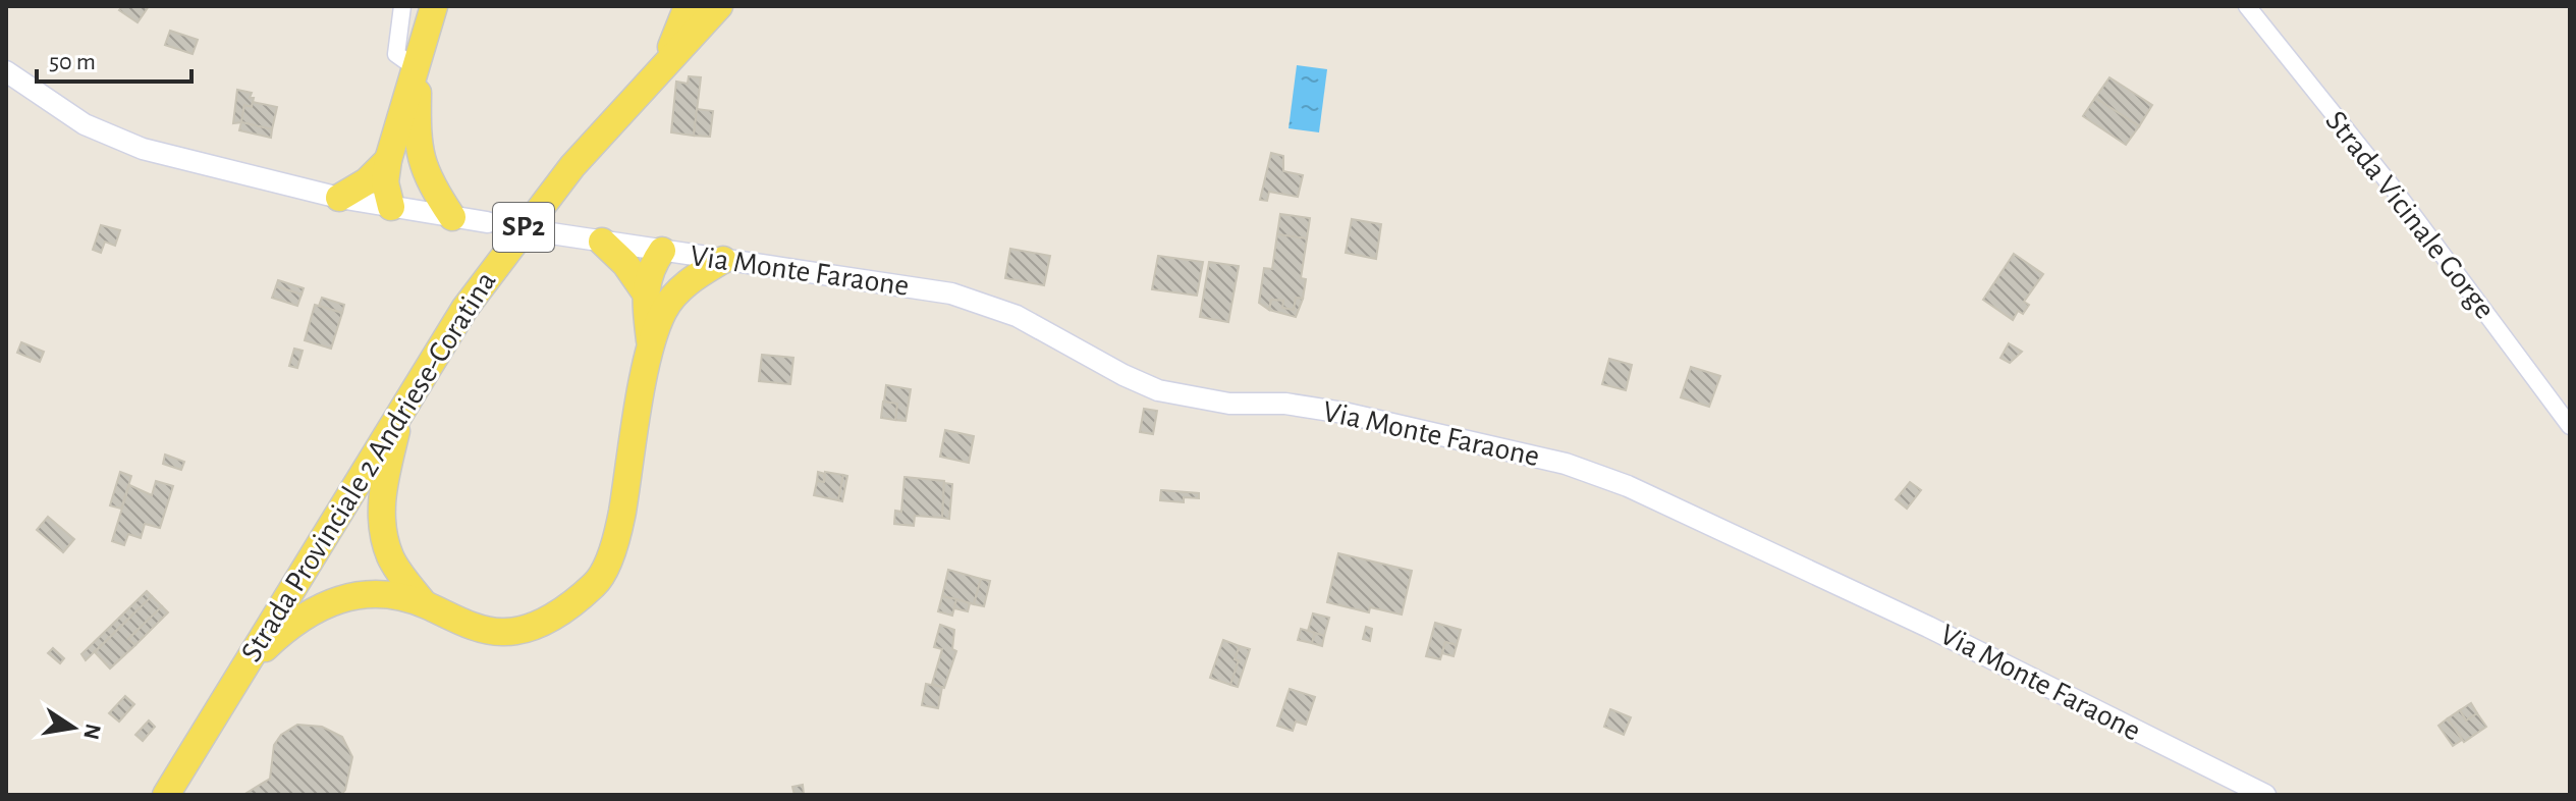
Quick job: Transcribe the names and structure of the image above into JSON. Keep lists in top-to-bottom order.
{
  "streets": {
    "main road": ["SP2", "Strada Provinciale 2 Andriese-Coratina"],
    "street": ["Strada Vicinale Gorge", "Via Monte Faraone"]
  },
  "scale_bar": "50 m",
  "north": "right"
}
